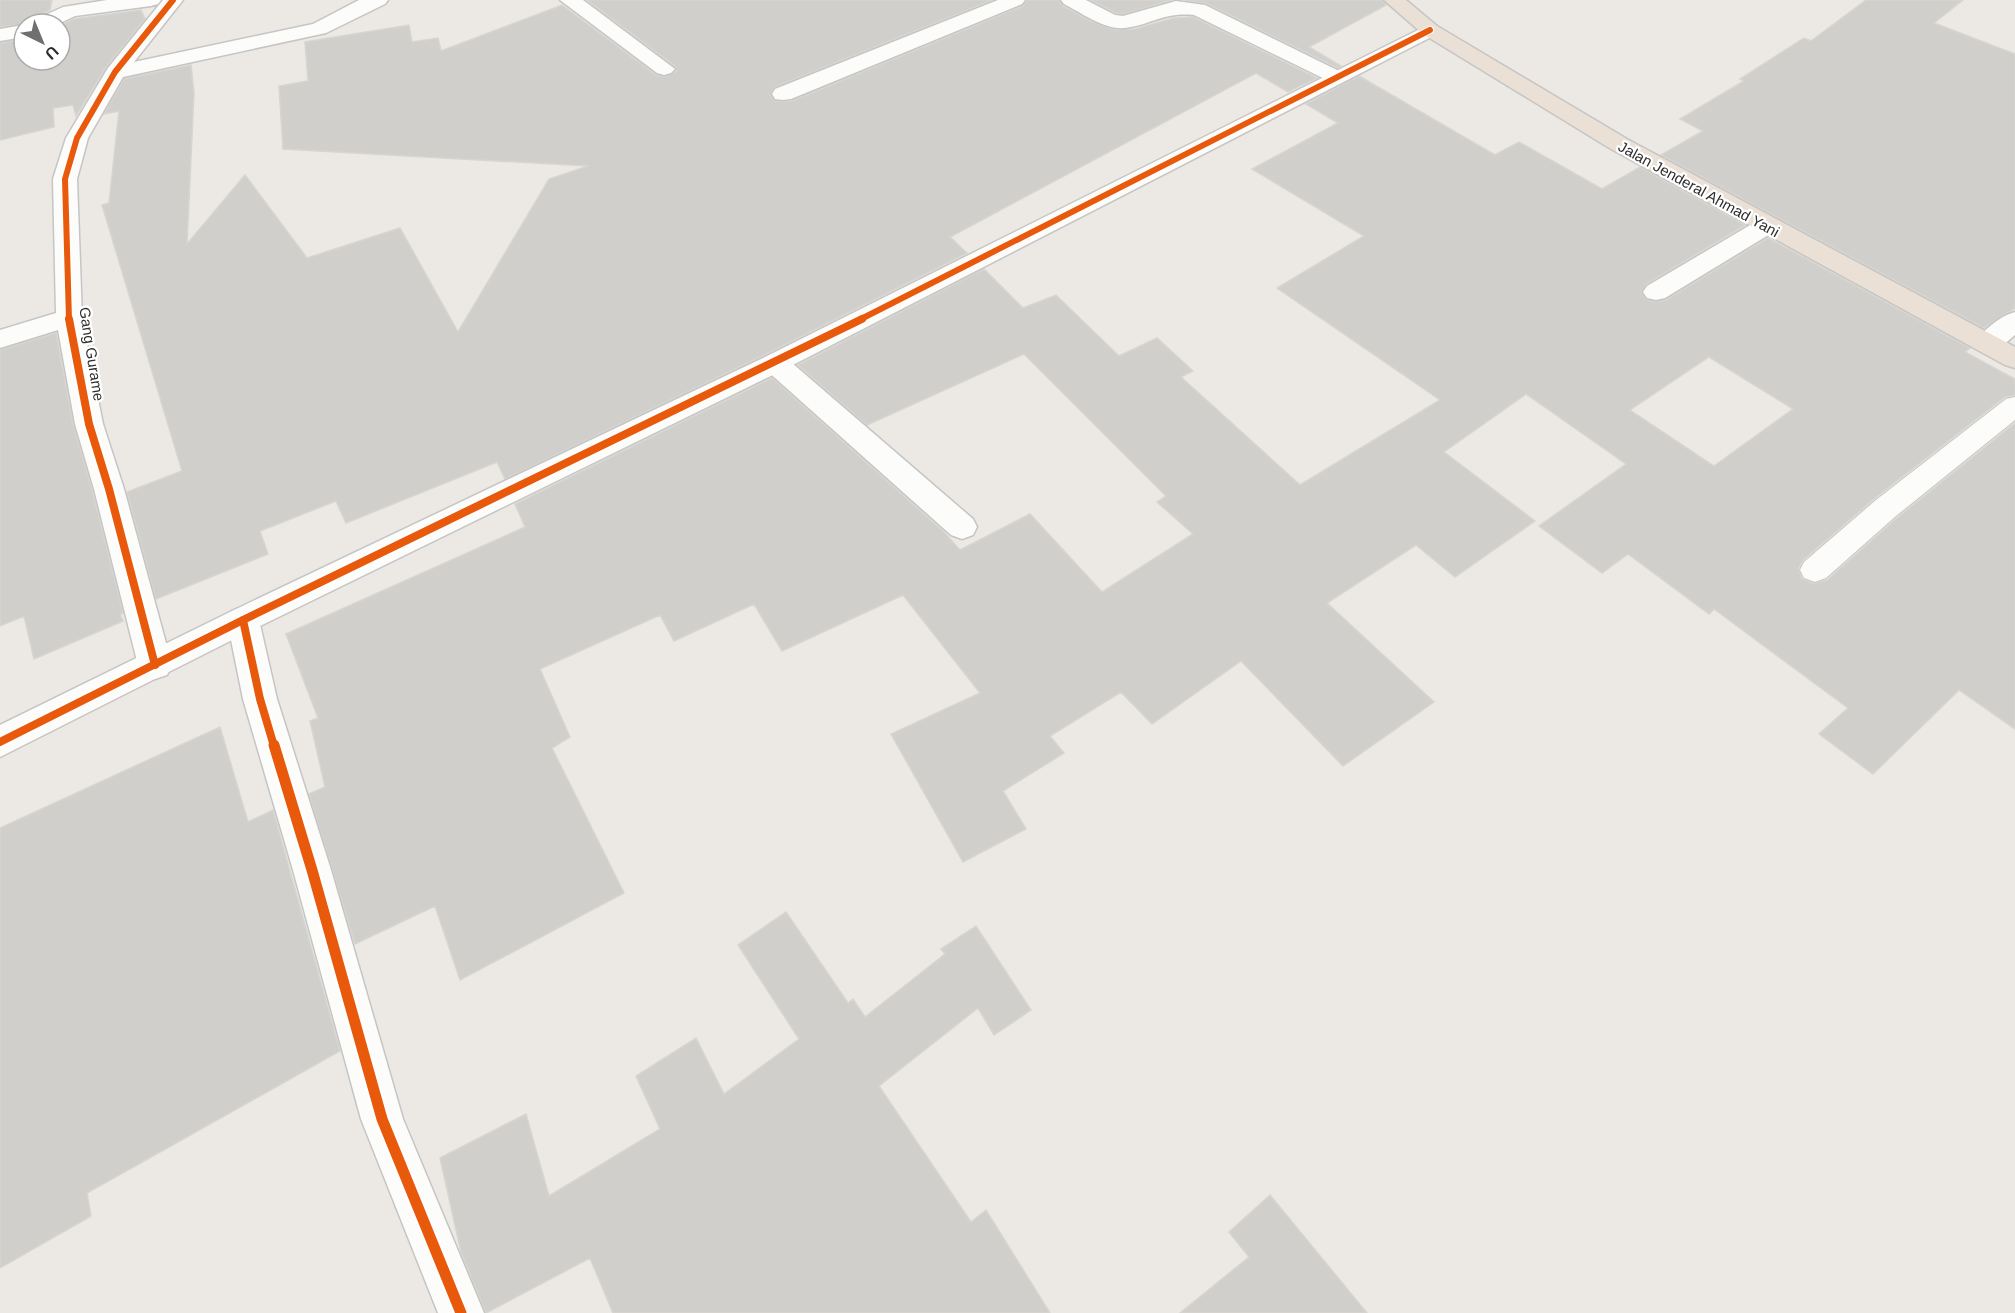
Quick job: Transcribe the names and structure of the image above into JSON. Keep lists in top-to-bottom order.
{
  "streets": {
    "highway": ["Jalan Jenderal Ahmad Yani"],
    "street": ["Gang Gurame"]
  },
  "north": "bottom right"
}
